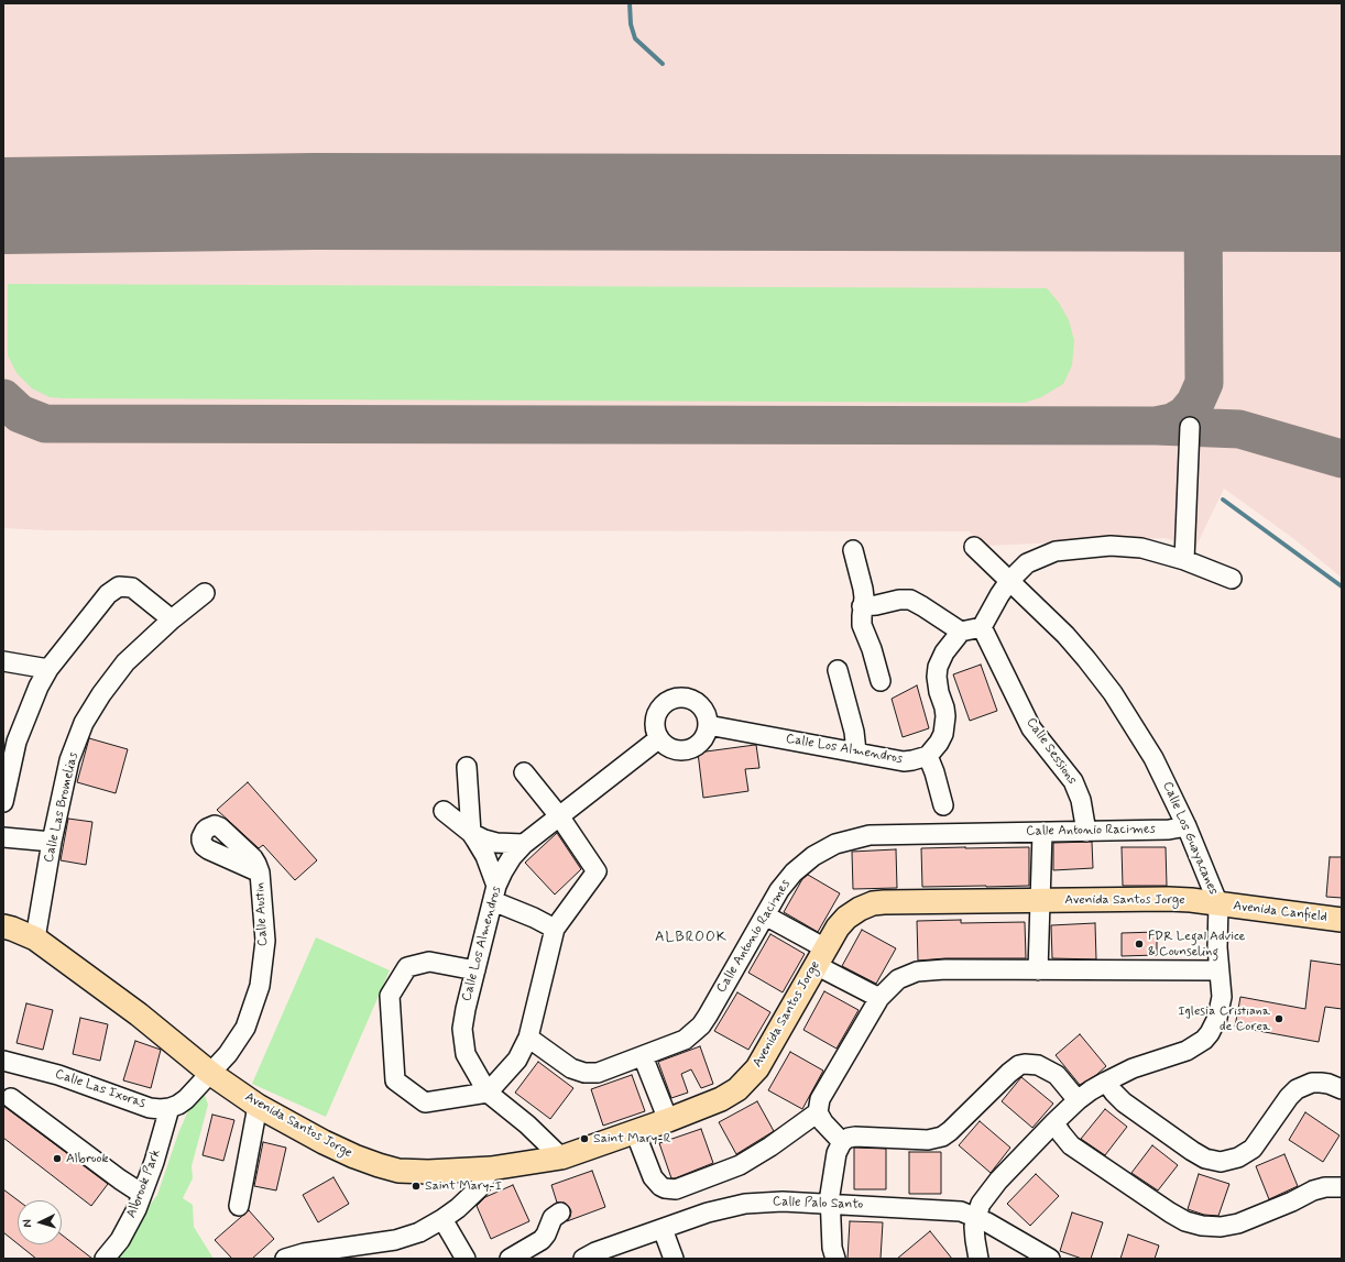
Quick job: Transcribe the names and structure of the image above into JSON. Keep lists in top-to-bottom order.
{
  "streets": {
    "main road": ["Avenida Santos Jorge", "Avenida Canfield"],
    "street": [
      "Calle Los Almendros",
      "Calle Sessions",
      "Calle Las Bromelias",
      "Calle Antonio Racimes",
      "Calle Los Guayacanes",
      "Calle Austin",
      "Calle Las Ixoras",
      "Albrook Park",
      "Calle Palo Santo"
    ]
  },
  "crossings": [
    ["Calle Los Almendros", "Avenida Santos Jorge"],
    ["Calle Sessions", "Calle Antonio Racimes"],
    ["Calle Las Bromelias", "Avenida Santos Jorge"],
    ["Calle Antonio Racimes", "Calle Los Guayacanes"],
    ["Calle Los Guayacanes", "Avenida Santos Jorge"],
    ["Calle Los Guayacanes", "Avenida Canfield"],
    ["Calle Los Guayacanes", "Calle Palo Santo"],
    ["Avenida Santos Jorge", "Avenida Canfield"],
    ["Avenida Santos Jorge", "Calle Austin"],
    ["Calle Las Ixoras", "Albrook Park"]
  ],
  "districts": ["ALBROOK"],
  "places": [
    "FDR Legal Advice & Counseling",
    "Iglesia Cristiana de Corea",
    "Saint Mary-R",
    "Albrook",
    "Saint Mary-I"
  ],
  "north": "left"
}
